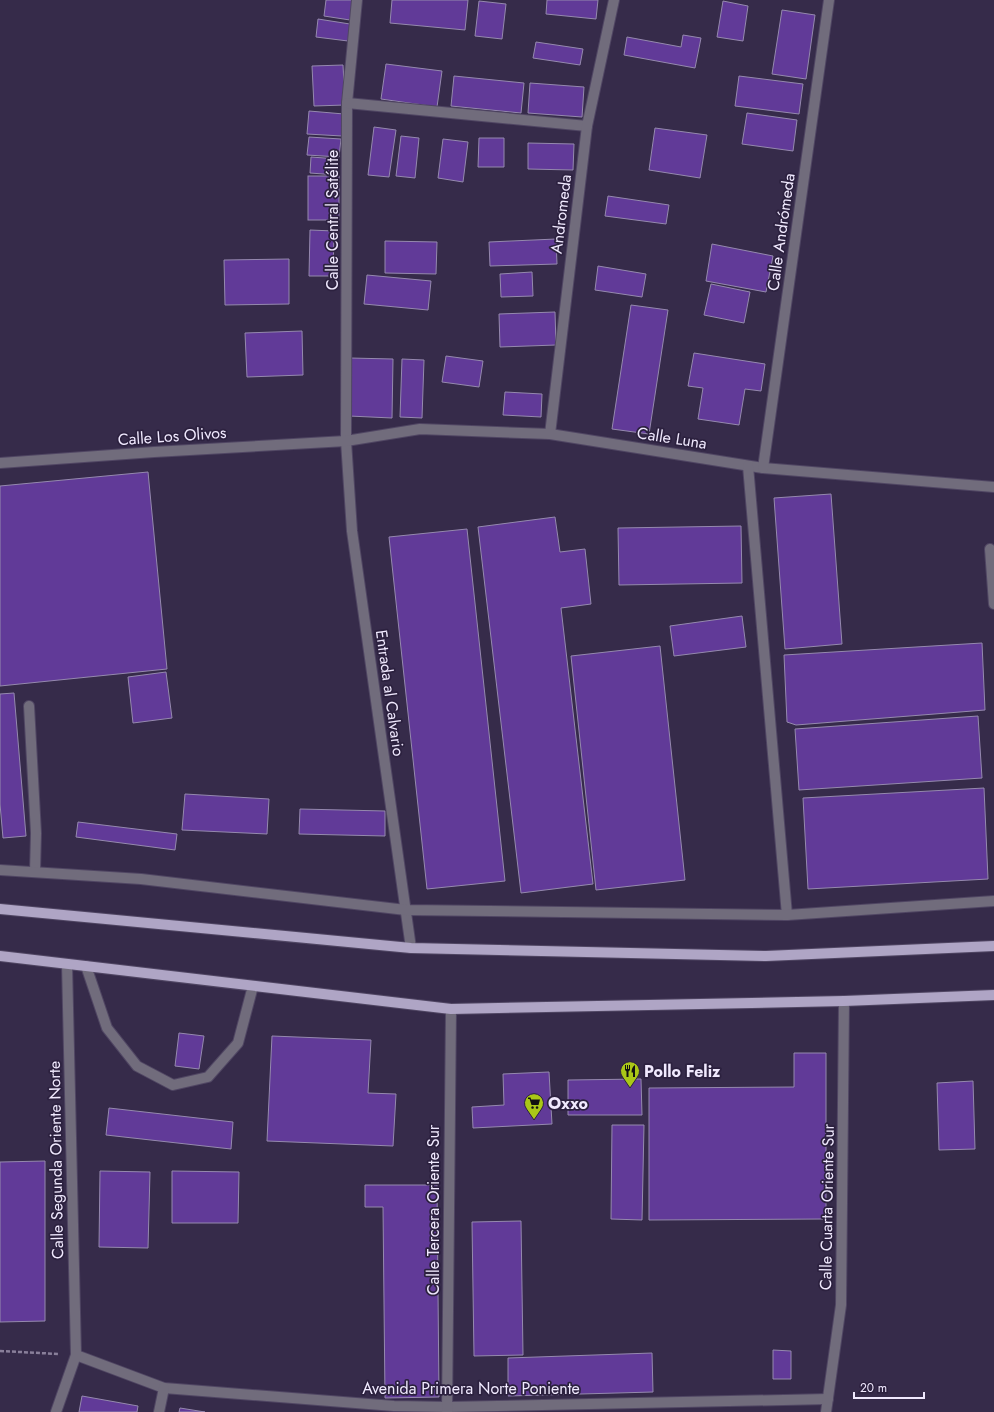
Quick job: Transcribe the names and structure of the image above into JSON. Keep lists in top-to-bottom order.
{
  "streets": {
    "street": [
      "Andromeda",
      "Calle Central Satélite",
      "Calle Andrómeda",
      "Calle Los Olivos",
      "Calle Luna",
      "Entrada al Calvario",
      "Calle Segunda Oriente Norte",
      "Calle Cuarta Oriente Sur",
      "Calle Tercera Oriente Sur",
      "Avenida Primera Norte Poniente"
    ]
  },
  "crossings": [
    ["Andromeda", "Calle Luna"],
    ["Calle Central Satélite", "Calle Los Olivos"],
    ["Calle Central Satélite", "Calle Luna"],
    ["Calle Central Satélite", "Entrada al Calvario"],
    ["Calle Andrómeda", "Calle Luna"],
    ["Calle Los Olivos", "Calle Luna"],
    ["Calle Los Olivos", "Entrada al Calvario"],
    ["Calle Luna", "Entrada al Calvario"],
    ["Calle Segunda Oriente Norte", "Avenida Primera Norte Poniente"],
    ["Calle Cuarta Oriente Sur", "Avenida Primera Norte Poniente"],
    ["Calle Tercera Oriente Sur", "Avenida Primera Norte Poniente"]
  ],
  "places": {
    "restaurant": ["Pollo Feliz"],
    "supermarket": ["Oxxo"]
  },
  "scale_bar": "20 m"
}
